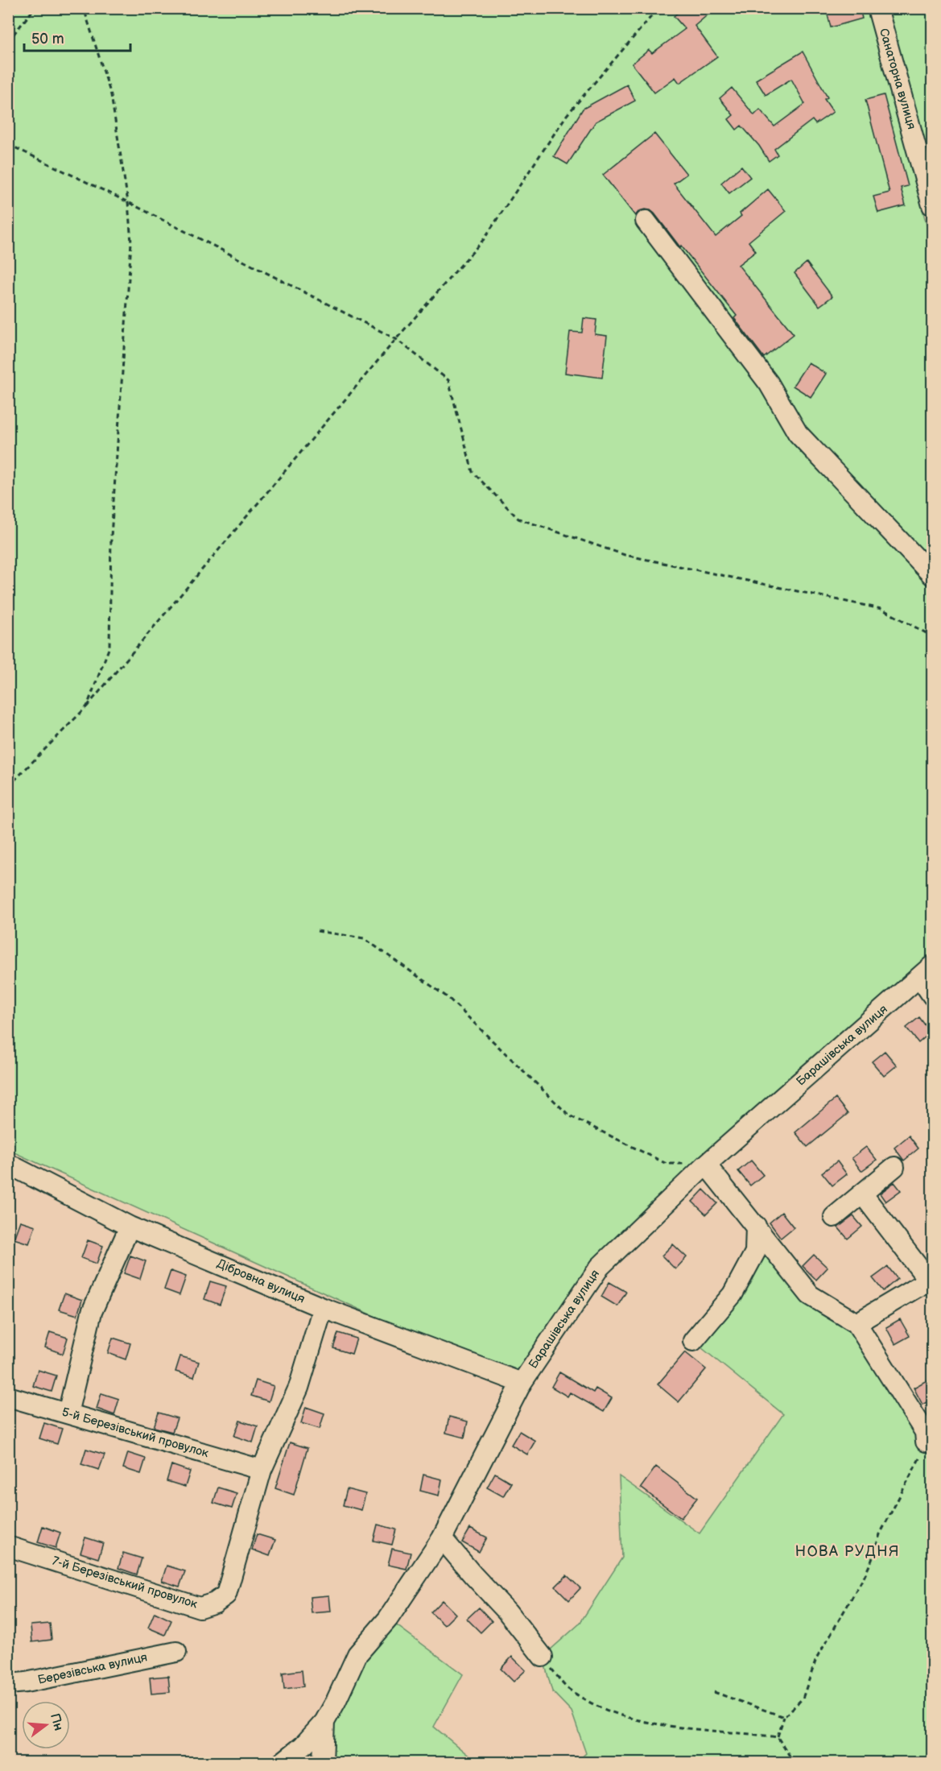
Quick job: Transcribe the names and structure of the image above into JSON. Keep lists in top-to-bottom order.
{
  "streets": {
    "street": [
      "Санаторна вулиця",
      "Барашівська вулиця",
      "Дібровна вулиця",
      "5-й Березівський провулок",
      "7-й Березівський провулок",
      "Березівська вулиця"
    ]
  },
  "crossings": [
    ["Барашівська вулиця", "Дібровна вулиця"],
    ["Дібровна вулиця", "7-й Березівський провулок"],
    ["5-й Березівський провулок", "7-й Березівський провулок"]
  ],
  "districts": ["НОВА РУДНЯ"],
  "scale_bar": "50 m",
  "north": "right"
}
